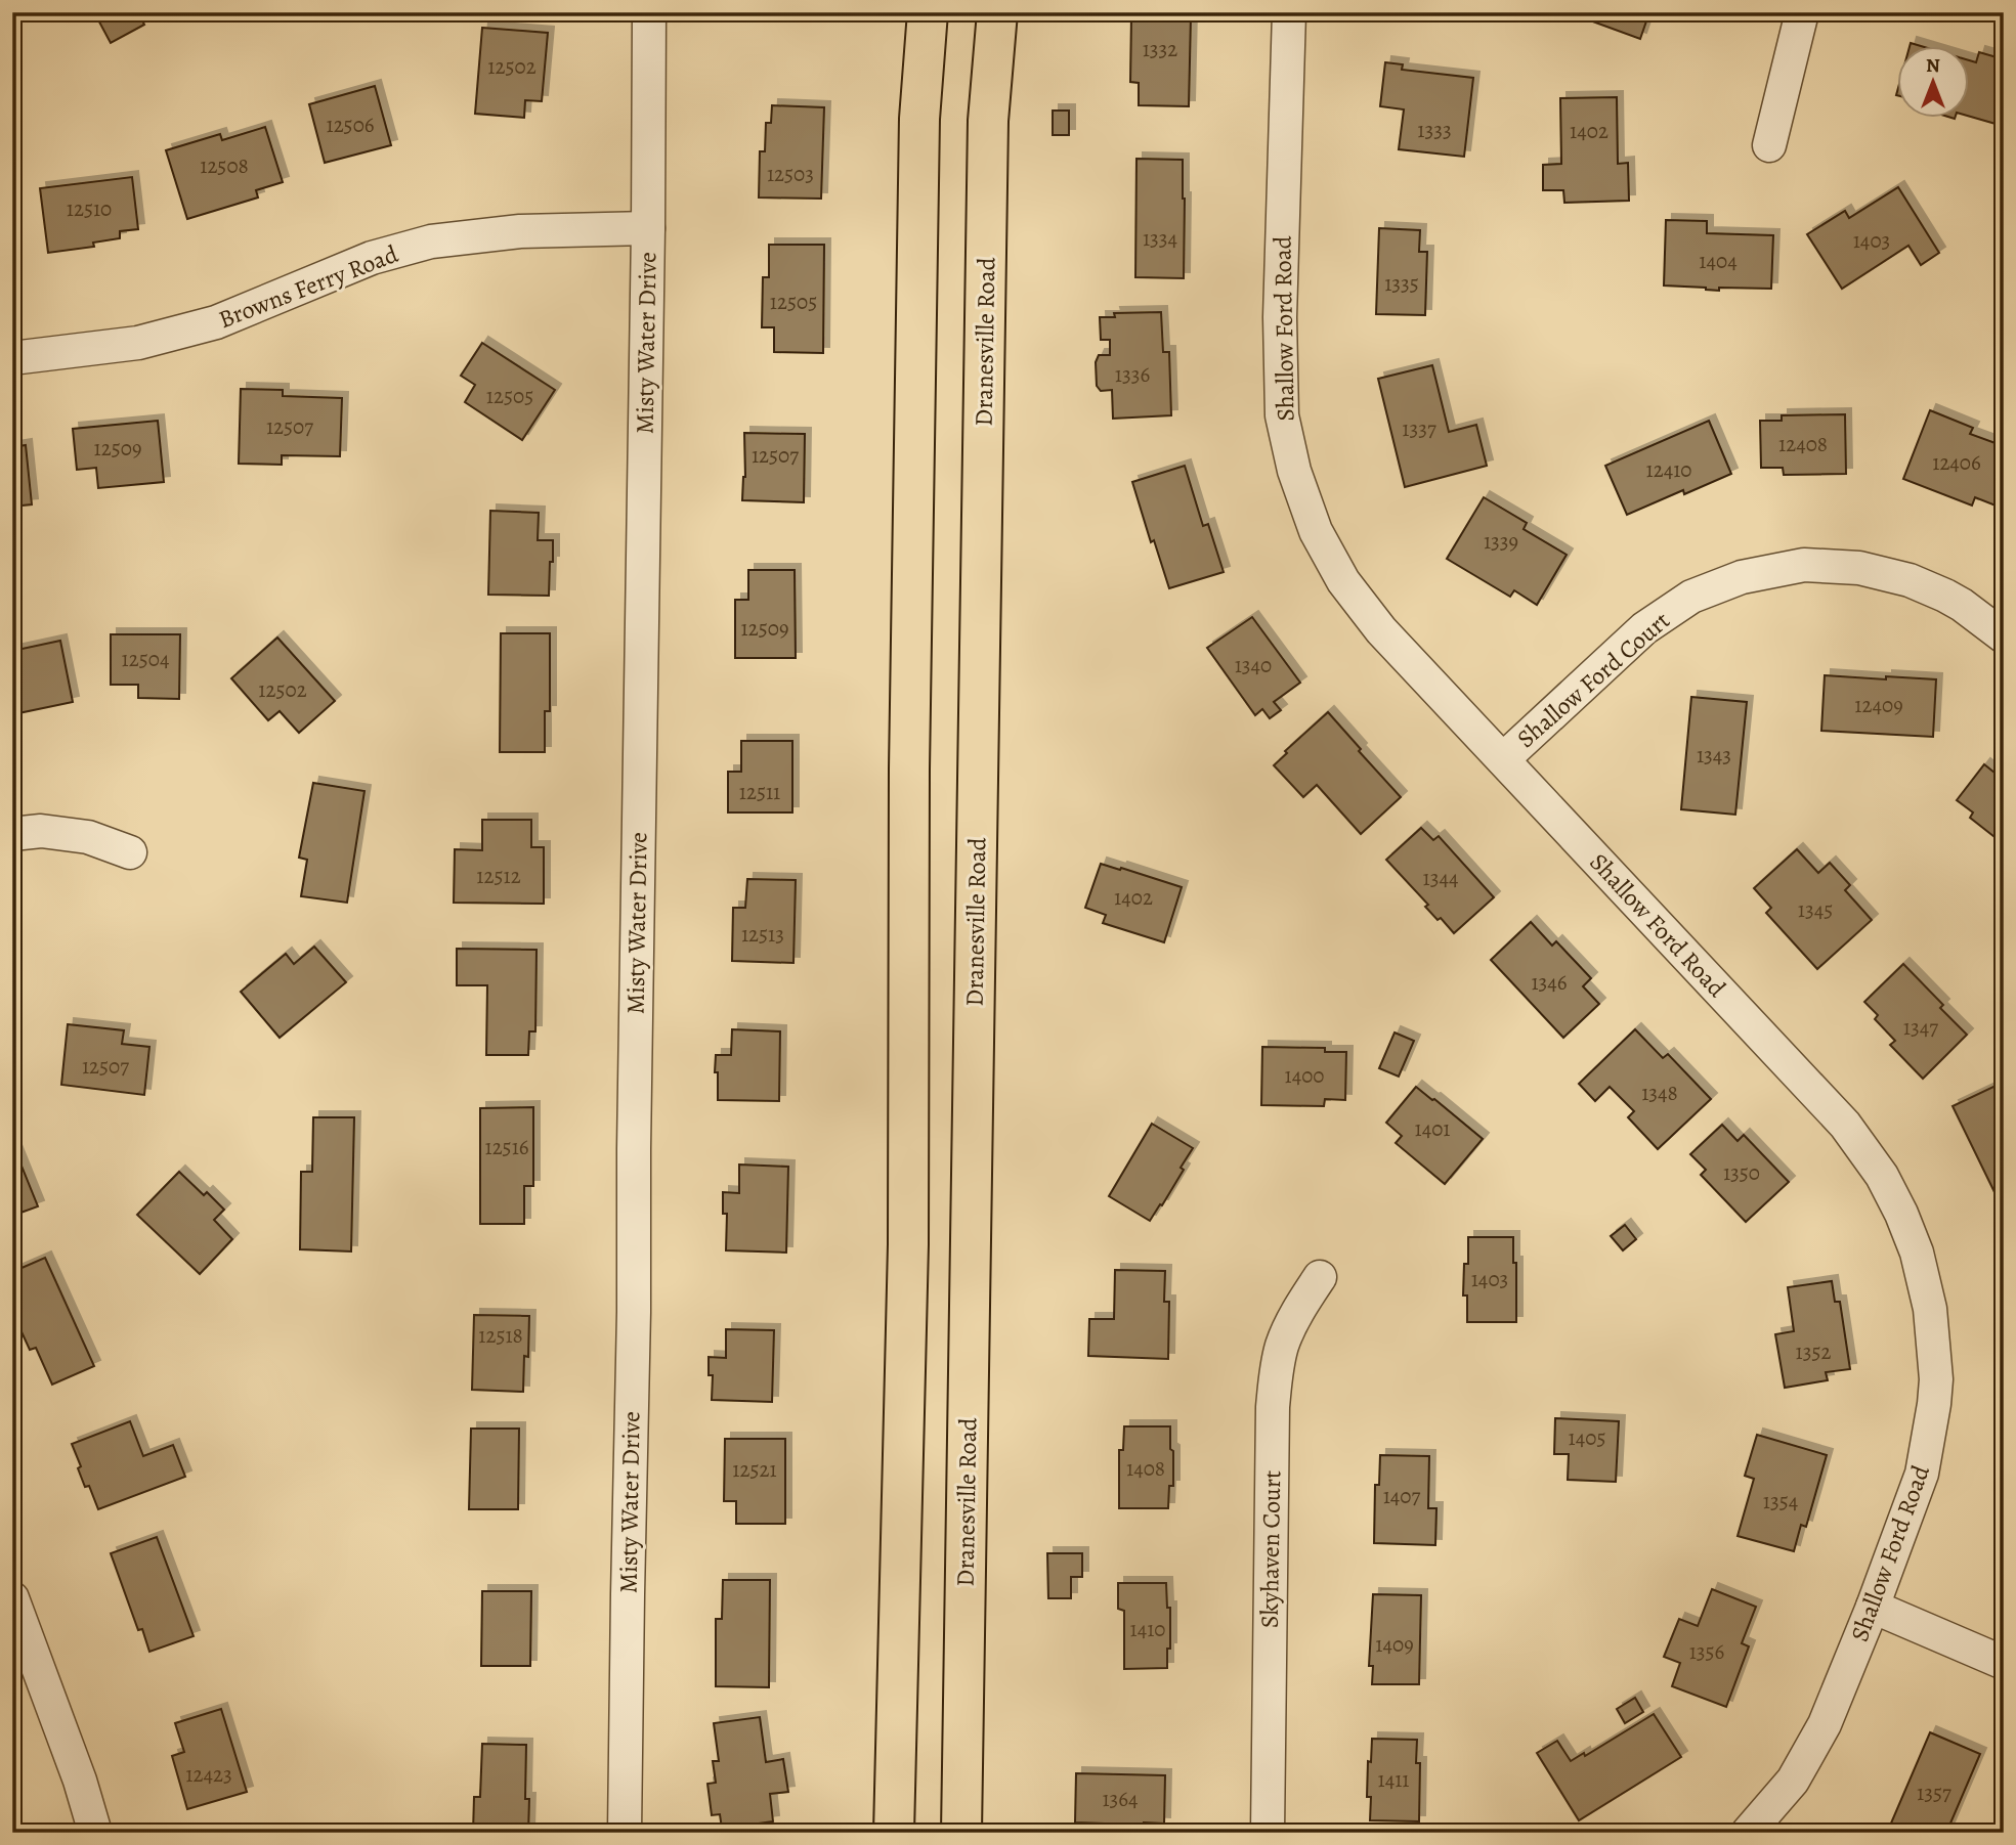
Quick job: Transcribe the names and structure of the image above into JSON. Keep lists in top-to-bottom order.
{
  "streets": {
    "main road": ["Dranesville Road"],
    "street": [
      "Browns Ferry Road",
      "Shallow Ford Road",
      "Misty Water Drive",
      "Shallow Ford Court",
      "Skyhaven Court"
    ]
  },
  "crossings": [
    ["Browns Ferry Road", "Misty Water Drive"],
    ["Shallow Ford Road", "Shallow Ford Court"]
  ],
  "house_numbers": [
    "1332",
    "12502",
    "12506",
    "1333",
    "1402",
    "12508",
    "12503",
    "12510",
    "1334",
    "1403",
    "1404",
    "1335",
    "12505",
    "1336",
    "12505",
    "12507",
    "1337",
    "12408",
    "12509",
    "12507",
    "12406",
    "12410",
    "1339",
    "12509",
    "12504",
    "1340",
    "12502",
    "12409",
    "1343",
    "12511",
    "12512",
    "1344",
    "1402",
    "1345",
    "12513",
    "1346",
    "1347",
    "12507",
    "1400",
    "1348",
    "1401",
    "12516",
    "1350",
    "1403",
    "12518",
    "1352",
    "1405",
    "1408",
    "12521",
    "1407",
    "1354",
    "1410",
    "1409",
    "1356",
    "12423",
    "1411",
    "1357",
    "1364"
  ],
  "north": "top"
}
